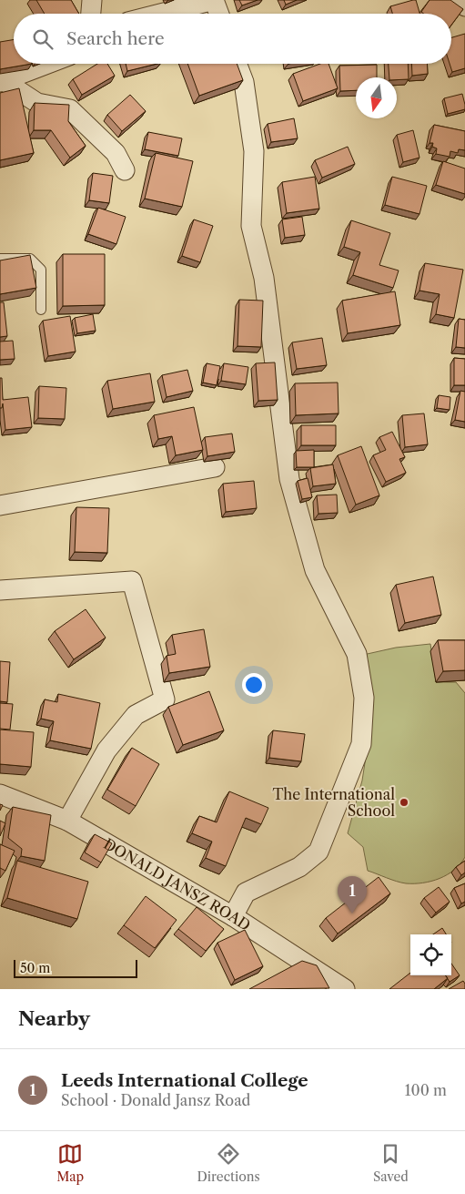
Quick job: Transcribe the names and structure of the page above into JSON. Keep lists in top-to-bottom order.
{
  "streets": {
    "street": ["DONALD JANSZ ROAD"]
  },
  "places": ["The International School"],
  "scale_bar": "50 m",
  "north": "bottom",
  "page": {
    "search": "Search here",
    "pins": "1",
    "scale": "50 m",
    "heading": "Nearby",
    "list": [
      {
        "mark": "1",
        "name": "Leeds International College",
        "note": "School · Donald Jansz Road",
        "value": "100 m"
      }
    ],
    "nav": ["Map", "Directions", "Saved"]
  }
}
